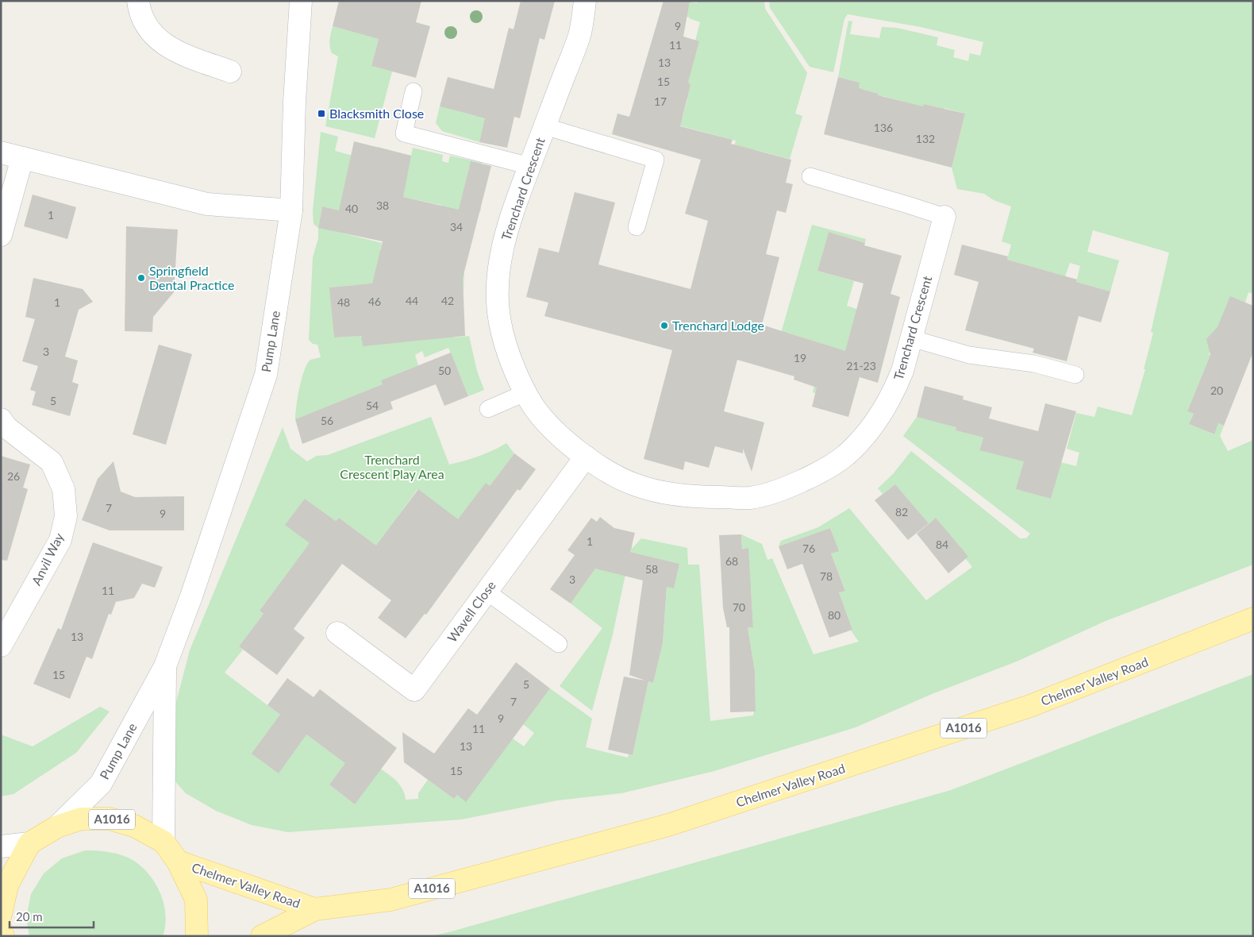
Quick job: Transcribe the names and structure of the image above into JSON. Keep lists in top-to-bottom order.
{
  "streets": {
    "main road": ["Chelmer Valley Road", "A1016"],
    "street": [
      "Trenchard Crescent",
      "Pump Lane",
      "Anvil Way",
      "Wavell Close"
    ]
  },
  "crossings": [
    ["Trenchard Crescent", "Wavell Close"],
    ["Pump Lane", "A1016"],
    ["Chelmer Valley Road", "A1016"]
  ],
  "parks": ["Trenchard Crescent Play Area"],
  "places": {
    "transit": ["Blacksmith Close"],
    "other": ["Springfield Dental Practice", "Trenchard Lodge"]
  },
  "house_numbers": [
    "9",
    "11",
    "13",
    "15",
    "17",
    "136",
    "132",
    "38",
    "40",
    "1",
    "34",
    "44",
    "42",
    "46",
    "1",
    "48",
    "3",
    "19",
    "21-23",
    "50",
    "20",
    "5",
    "54",
    "56",
    "26",
    "7",
    "82",
    "9",
    "1",
    "84",
    "76",
    "68",
    "58",
    "78",
    "3",
    "11",
    "70",
    "80",
    "13",
    "15",
    "5",
    "7",
    "9",
    "11",
    "13",
    "15"
  ],
  "scale_bar": "20 m"
}
